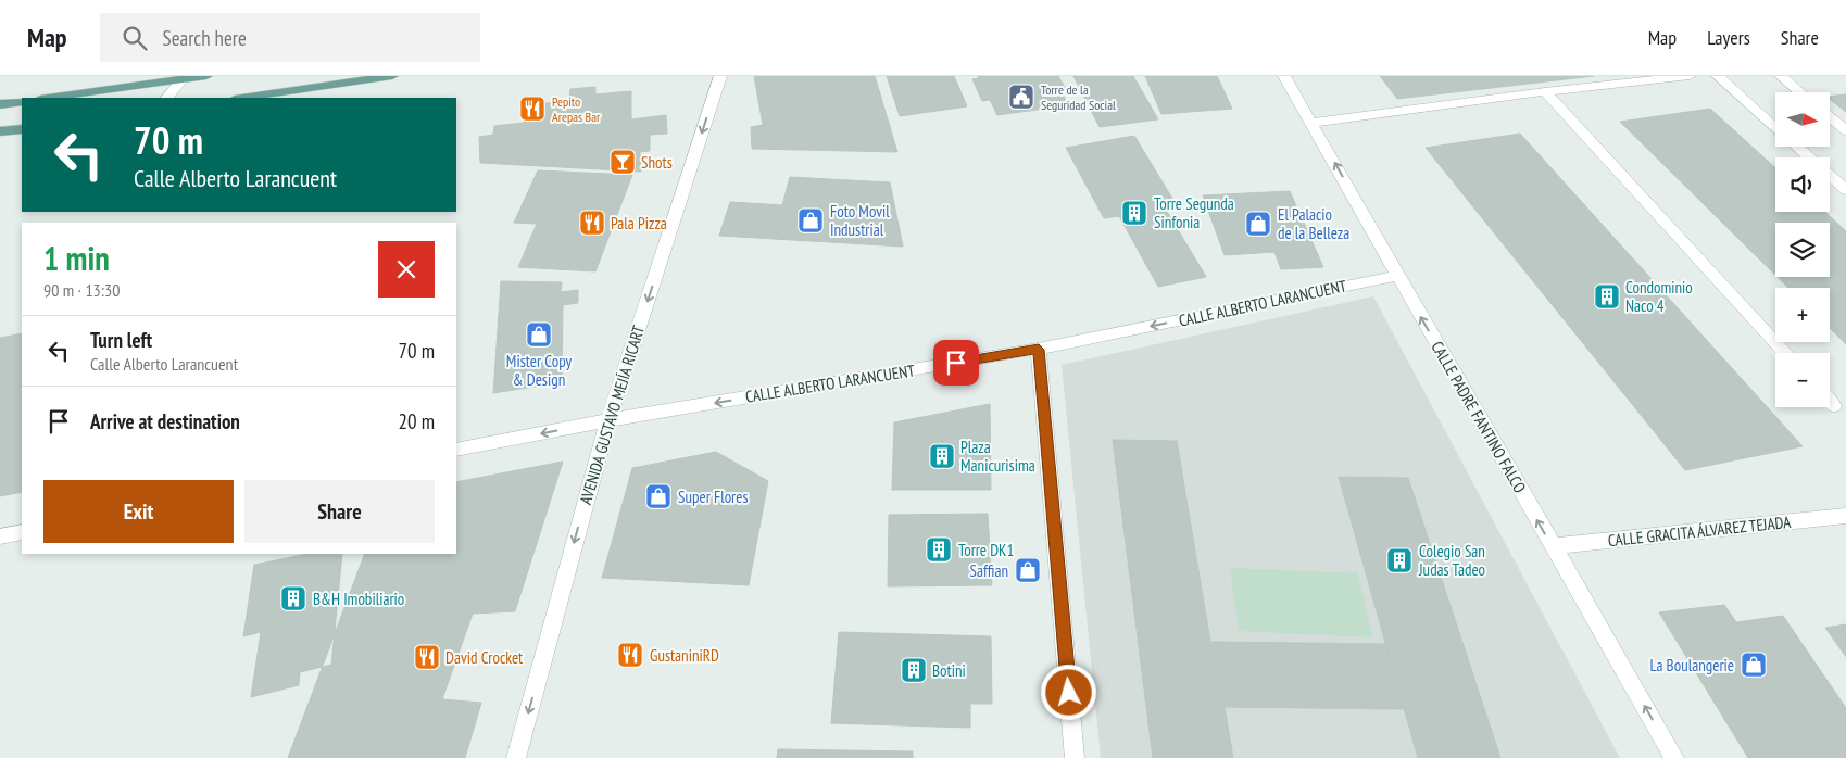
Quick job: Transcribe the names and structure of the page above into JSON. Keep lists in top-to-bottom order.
{
  "streets": {
    "street": [
      "CALLE ALBERTO LARANCUENT",
      "AVENIDA GUSTAVO MEJÍA RICART",
      "CALLE PADRE FANTINO FALCO",
      "CALLE GRACITA ÁLVAREZ TEJADA"
    ]
  },
  "crossings": [
    ["CALLE ALBERTO LARANCUENT", "AVENIDA GUSTAVO MEJÍA RICART"],
    ["CALLE ALBERTO LARANCUENT", "CALLE PADRE FANTINO FALCO"],
    ["CALLE PADRE FANTINO FALCO", "CALLE GRACITA ÁLVAREZ TEJADA"]
  ],
  "one_way": ["CALLE ALBERTO LARANCUENT", "AVENIDA GUSTAVO MEJÍA RICART", "CALLE PADRE FANTINO FALCO"],
  "places": {
    "public building": ["Torre de la Seguridad Social"],
    "restaurant": [
      "Pepito Arepas Bar",
      "Pala Pizza",
      "GustaniniRD",
      "David Crocket"
    ],
    "bar": ["Shots"],
    "building": [
      "Torre Segunda Sinfonia",
      "Condominio Naco 4",
      "Plaza Manicurisima",
      "Torre DK1",
      "Colegio San Judas Tadeo",
      "B&H Imobiliario",
      "Botini"
    ],
    "shop": [
      "Foto Movil Industrial",
      "El Palacio de la Belleza",
      "Mister Copy & Design",
      "Super Flores",
      "Saffian",
      "La Boulangerie"
    ]
  },
  "north": "right",
  "page": {
    "header": "Map",
    "search": "Search here",
    "nav": ["Map", "Layers", "Share"],
    "map_buttons": ["+", "−"],
    "turn": ["70 m", "Calle Alberto Larancuent"],
    "heading": ["1 min", "90 m · 13:30"],
    "list": [
      {
        "name": "Turn left",
        "note": "Calle Alberto Larancuent",
        "value": "70 m"
      },
      {
        "name": "Arrive at destination",
        "value": "20 m"
      }
    ],
    "buttons": ["Exit", "Share"]
  }
}
